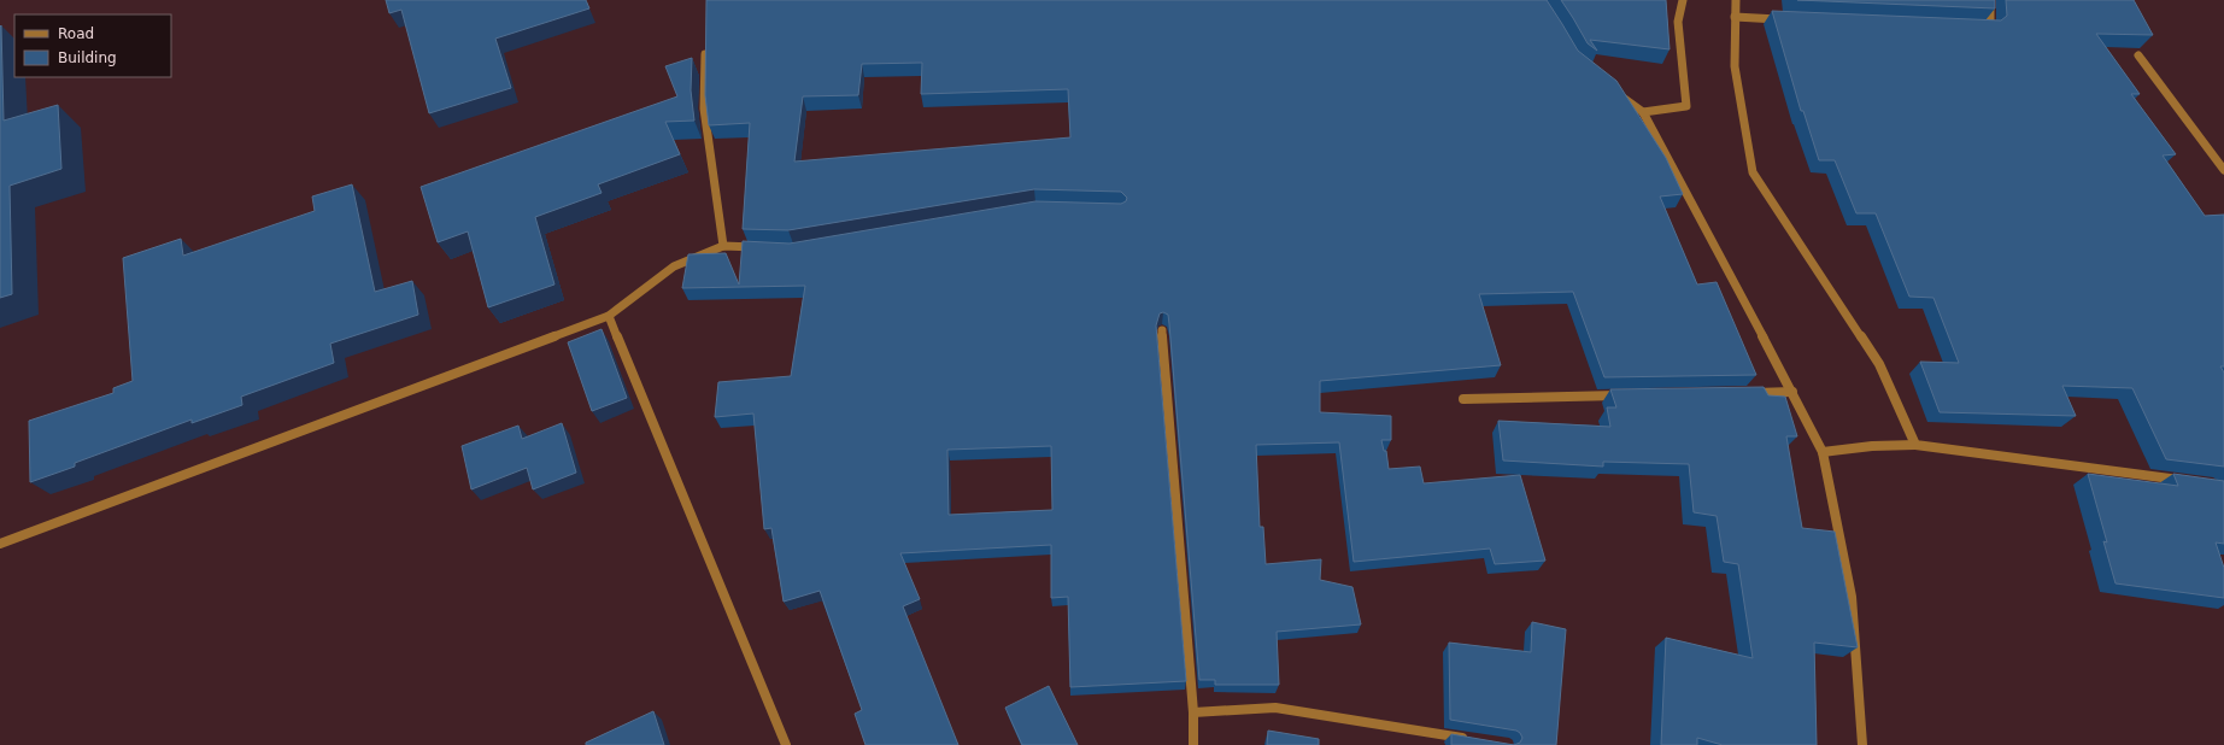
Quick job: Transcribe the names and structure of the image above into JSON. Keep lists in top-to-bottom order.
{
  "legend": ["Road", "Building"]
}
